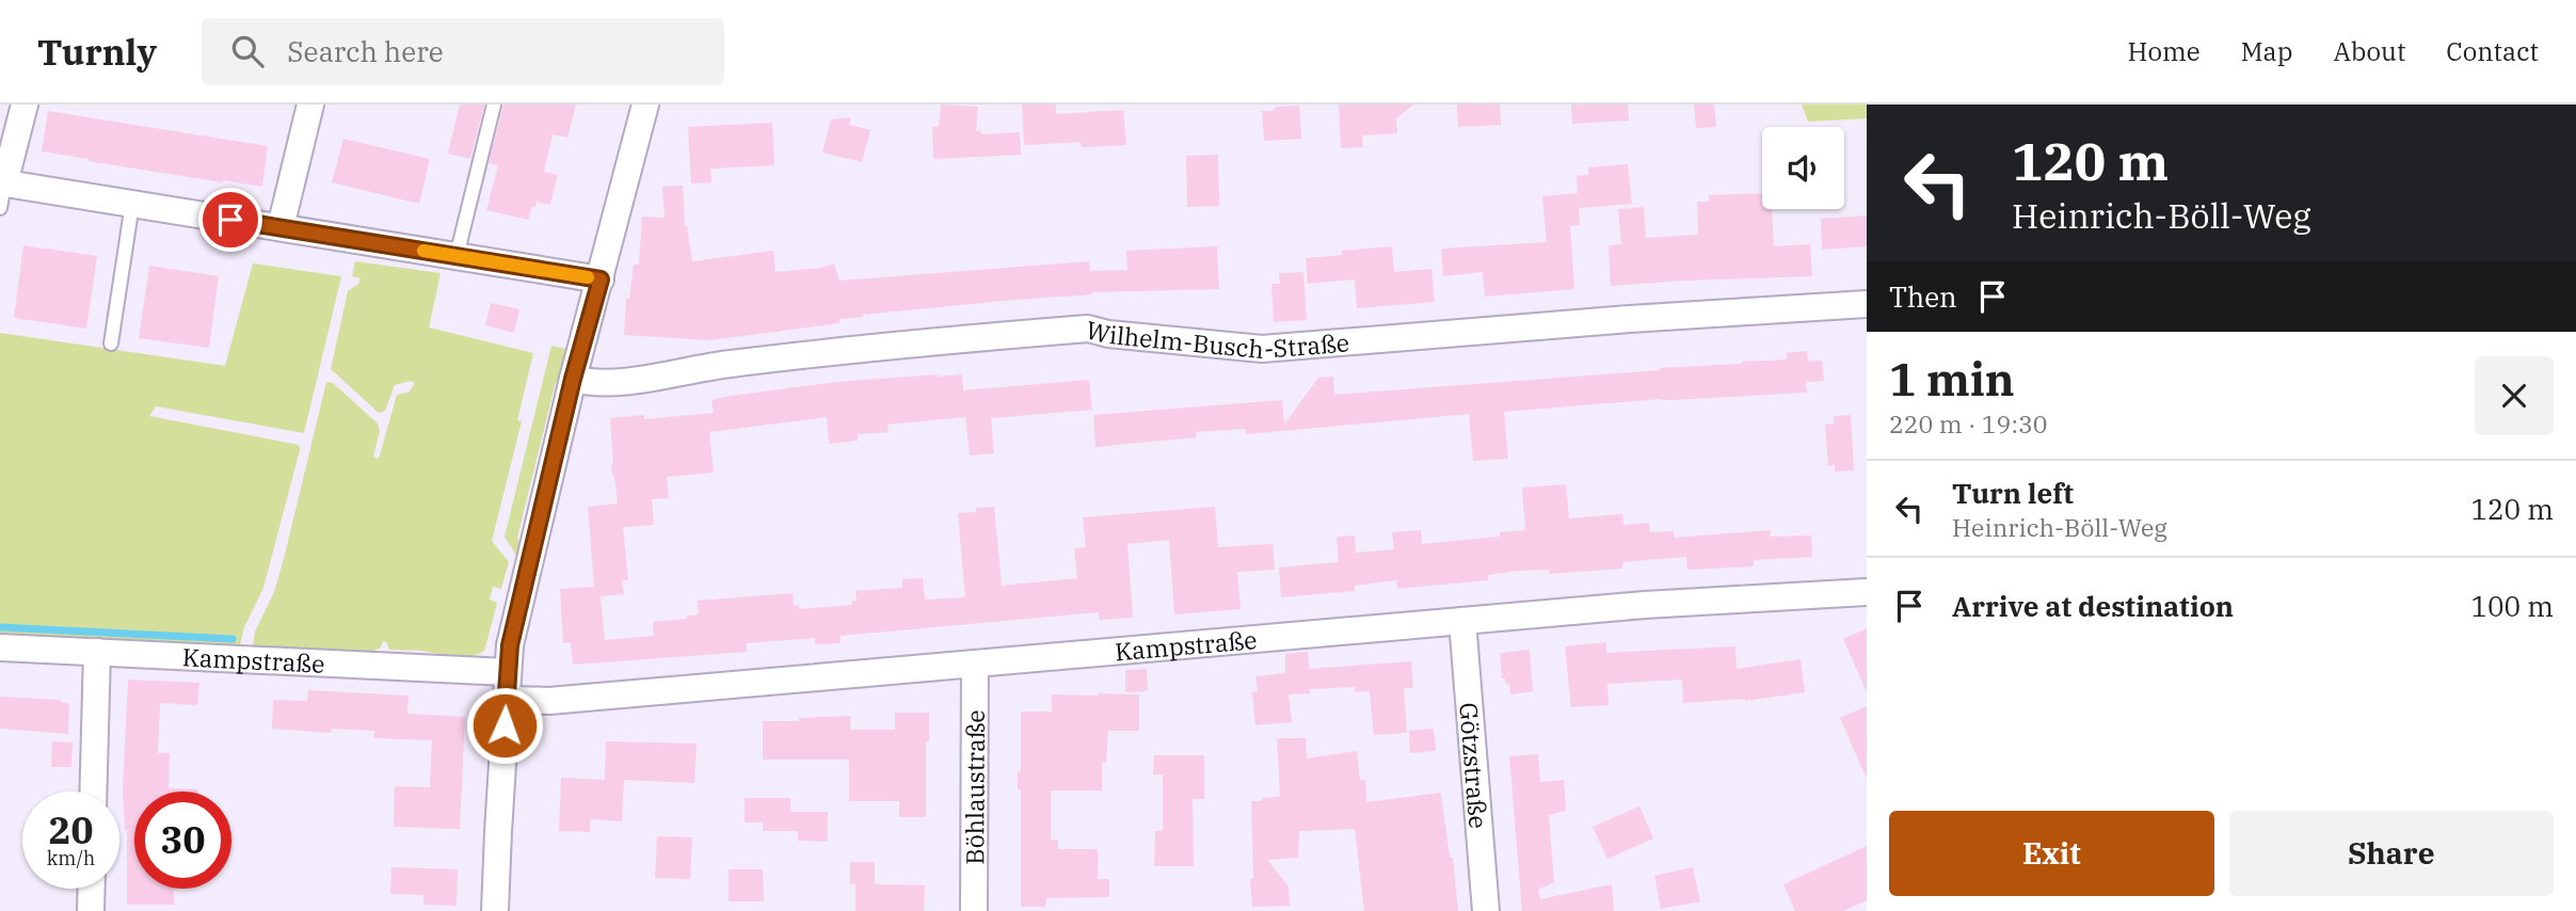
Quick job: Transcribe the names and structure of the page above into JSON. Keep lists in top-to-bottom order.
{
  "streets": {
    "street": [
      "Wilhelm-Busch-Straße",
      "Kampstraße",
      "Götzstraße",
      "Böhlaustraße"
    ]
  },
  "crossings": [
    ["Kampstraße", "Götzstraße"],
    ["Kampstraße", "Böhlaustraße"]
  ],
  "page": {
    "header": "Turnly",
    "search": "Search here",
    "nav": [
      "Home",
      "Map",
      "About",
      "Contact"
    ],
    "turn": ["120 m", "Heinrich-Böll-Weg"],
    "then": "Then",
    "heading": ["1 min", "220 m · 19:30"],
    "list": [
      {
        "name": "Turn left",
        "note": "Heinrich-Böll-Weg",
        "value": "120 m"
      },
      {
        "name": "Arrive at destination",
        "value": "100 m"
      }
    ],
    "speed": "20 km/h",
    "limit": "30",
    "buttons": ["Exit", "Share"]
  }
}
